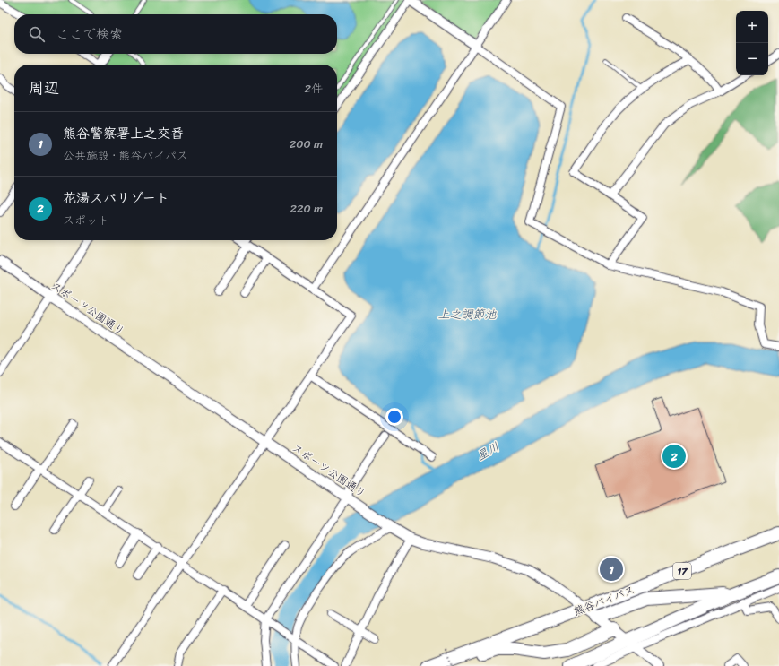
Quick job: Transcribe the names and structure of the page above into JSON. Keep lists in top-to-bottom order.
{
  "streets": {
    "highway": ["17", "熊谷バイパス"],
    "street": ["スポーツ公園通り"]
  },
  "crossings": [
    ["スポーツ公園通り", "熊谷バイパス"]
  ],
  "water": ["上之調節池", "星川"],
  "page": {
    "map_buttons": ["+", "−"],
    "search": "ここで検索",
    "heading": ["周辺", "2件"],
    "list": [
      {
        "mark": "1",
        "name": "熊谷警察署上之交番",
        "note": "公共施設 · 熊谷バイパス",
        "value": "200 m"
      },
      {
        "mark": "2",
        "name": "花湯スパリゾート",
        "note": "スポット",
        "value": "220 m"
      }
    ],
    "pins": ["2", "1"]
  }
}
